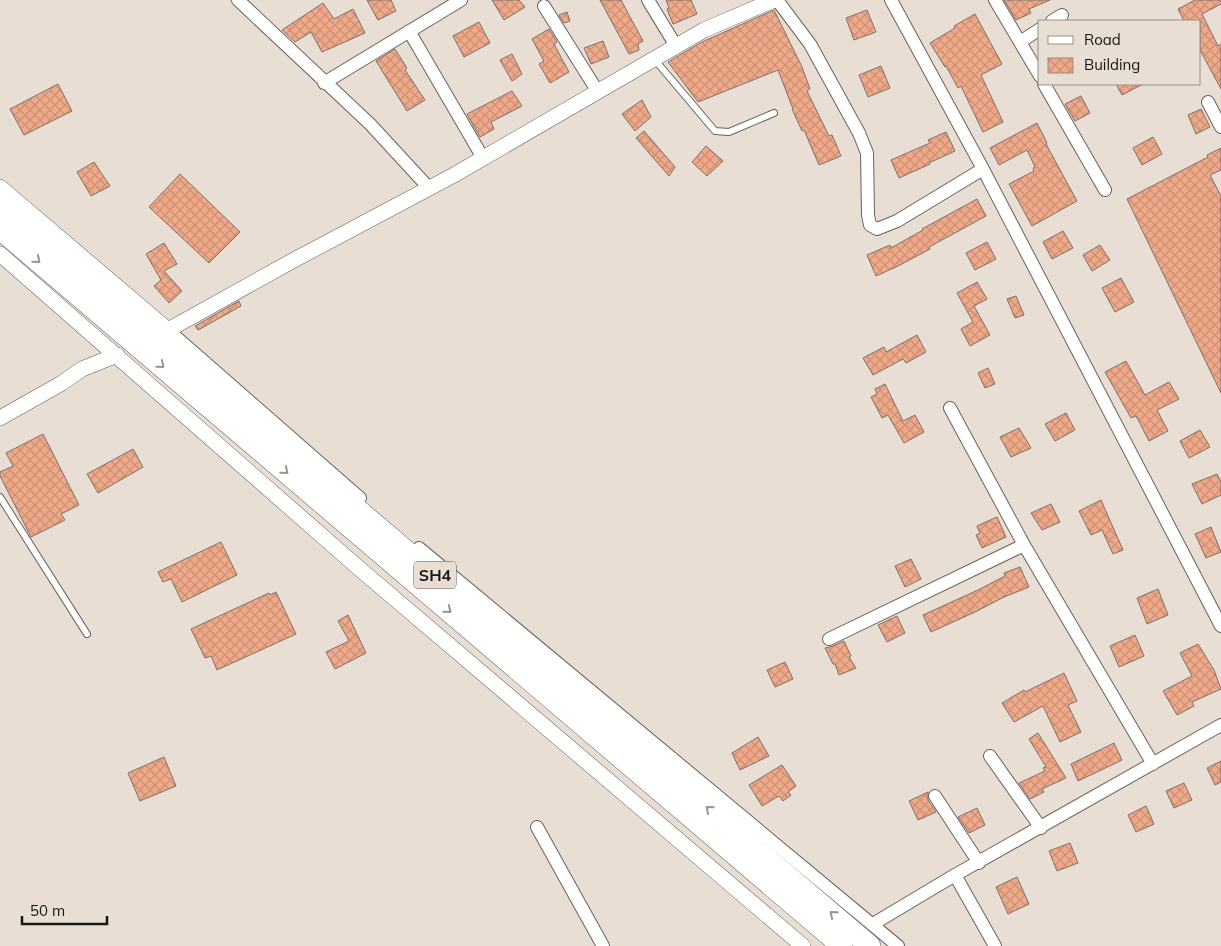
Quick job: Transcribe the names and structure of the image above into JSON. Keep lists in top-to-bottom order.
{
  "streets": {
    "highway": ["SH4"]
  },
  "legend": ["Road", "Building"],
  "scale_bar": "50 m"
}
